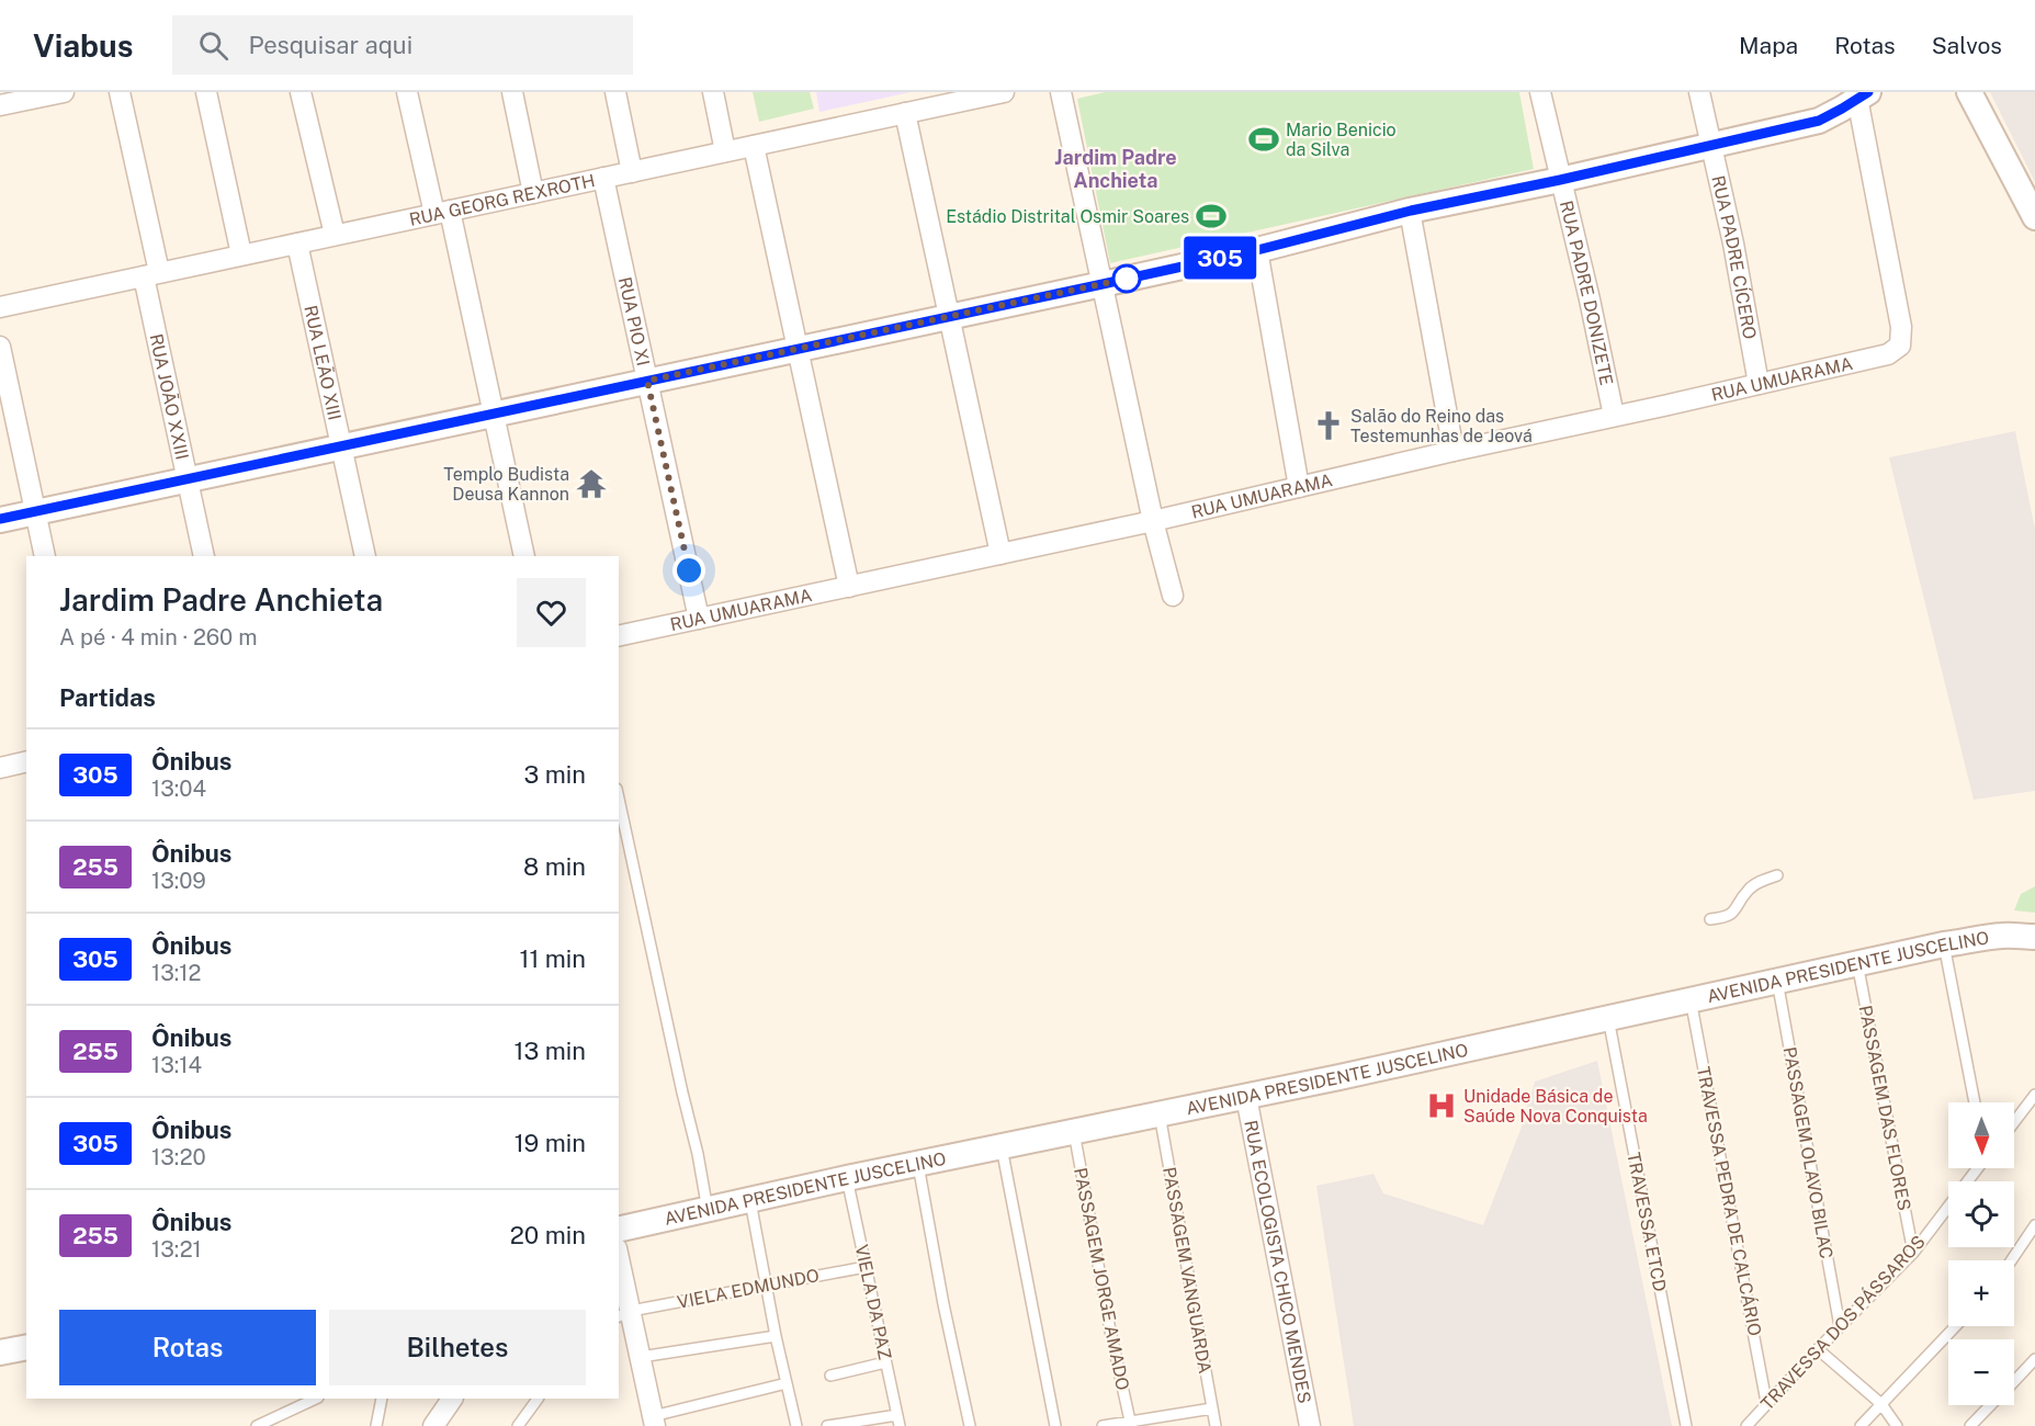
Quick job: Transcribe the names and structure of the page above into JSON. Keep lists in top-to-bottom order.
{
  "streets": {
    "street": [
      "RUA GEORG REXROTH",
      "RUA PADRE CÍCERO",
      "RUA PADRE DONIZETE",
      "RUA PIO XI",
      "RUA LEÃO XIII",
      "RUA UMUARAMA",
      "RUA JOÃO XXIII",
      "AVENIDA PRESIDENTE JUSCELINO",
      "RUA ECOLOGISTA CHICO MENDES"
    ],
    "lane": [
      "PASSAGEM DAS FLORES",
      "PASSAGEM OLAVO BILAC",
      "TRAVESSA PEDRA DE CALCÁRIO",
      "TRAVESSA ETCD",
      "PASSAGEM VANGUARDA",
      "PASSAGEM JORGE AMADO",
      "VIELA EDMUNDO",
      "VIELA DA PAZ",
      "TRAVESSA DOS PÁSSAROS"
    ]
  },
  "crossings": [
    ["RUA GEORG REXROTH", "RUA PIO XI"],
    ["RUA GEORG REXROTH", "RUA LEÃO XIII"],
    ["RUA GEORG REXROTH", "RUA JOÃO XXIII"],
    ["RUA PADRE CÍCERO", "RUA UMUARAMA"],
    ["RUA PADRE DONIZETE", "RUA UMUARAMA"],
    ["RUA PIO XI", "RUA UMUARAMA"],
    ["AVENIDA PRESIDENTE JUSCELINO", "PASSAGEM DAS FLORES"],
    ["AVENIDA PRESIDENTE JUSCELINO", "PASSAGEM OLAVO BILAC"],
    ["AVENIDA PRESIDENTE JUSCELINO", "TRAVESSA PEDRA DE CALCÁRIO"],
    ["AVENIDA PRESIDENTE JUSCELINO", "TRAVESSA ETCD"],
    ["AVENIDA PRESIDENTE JUSCELINO", "RUA ECOLOGISTA CHICO MENDES"],
    ["AVENIDA PRESIDENTE JUSCELINO", "PASSAGEM VANGUARDA"],
    ["AVENIDA PRESIDENTE JUSCELINO", "PASSAGEM JORGE AMADO"],
    ["AVENIDA PRESIDENTE JUSCELINO", "VIELA DA PAZ"],
    ["PASSAGEM DAS FLORES", "TRAVESSA DOS PÁSSAROS"],
    ["PASSAGEM OLAVO BILAC", "TRAVESSA DOS PÁSSAROS"],
    ["TRAVESSA PEDRA DE CALCÁRIO", "TRAVESSA DOS PÁSSAROS"],
    ["VIELA EDMUNDO", "VIELA DA PAZ"]
  ],
  "districts": ["Jardim Padre Anchieta"],
  "places": {
    "sports": ["Mario Benicio da Silva", "Estádio Distrital Osmir Soares"],
    "church": ["Salão do Reino das Testemunhas de Jeová"],
    "temple": ["Templo Budista Deusa Kannon"],
    "hospital": ["Unidade Básica de Saúde Nova Conquista"]
  },
  "lines": ["bus line 305"],
  "north": "bottom",
  "page": {
    "header": "Viabus",
    "search": "Pesquisar aqui",
    "nav": ["Mapa", "Rotas", "Salvos"],
    "on_map": "305",
    "heading": [
      ["Jardim Padre Anchieta", "A pé · 4 min · 260 m"],
      "Partidas"
    ],
    "list": [
      {
        "mark": "305",
        "name": "Ônibus",
        "note": "13:04",
        "value": "3 min"
      },
      {
        "mark": "255",
        "name": "Ônibus",
        "note": "13:09",
        "value": "8 min"
      },
      {
        "mark": "305",
        "name": "Ônibus",
        "note": "13:12",
        "value": "11 min"
      },
      {
        "mark": "255",
        "name": "Ônibus",
        "note": "13:14",
        "value": "13 min"
      },
      {
        "mark": "305",
        "name": "Ônibus",
        "note": "13:20",
        "value": "19 min"
      },
      {
        "mark": "255",
        "name": "Ônibus",
        "note": "13:21",
        "value": "20 min"
      }
    ],
    "map_buttons": ["+", "−"],
    "buttons": ["Rotas", "Bilhetes"]
  }
}
